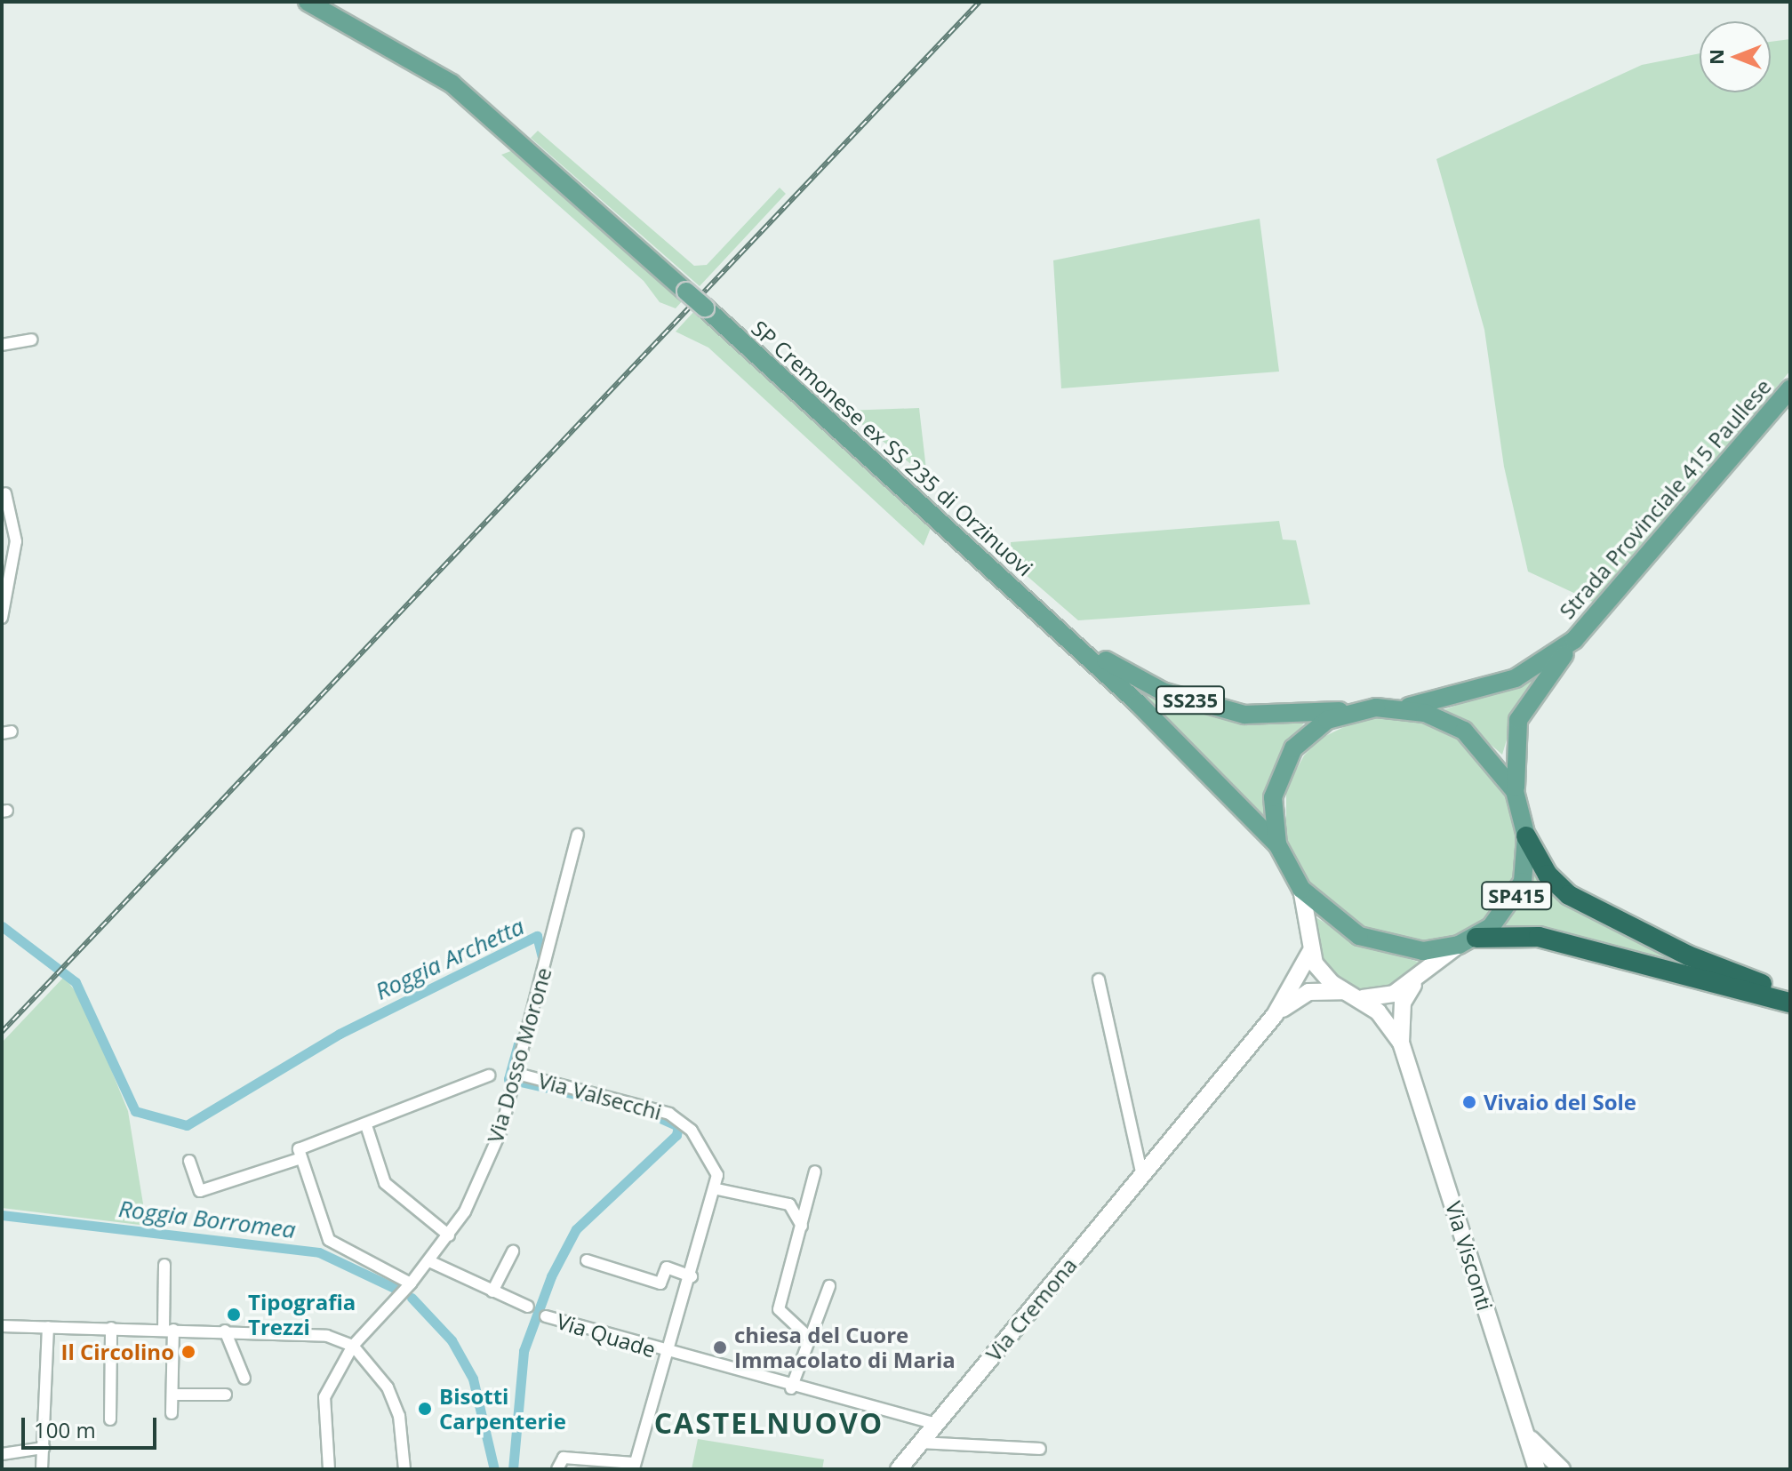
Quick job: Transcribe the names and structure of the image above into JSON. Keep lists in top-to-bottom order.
{
  "streets": {
    "highway": ["SP415"],
    "main road": [
      "SP Cremonese ex SS 235 di Orzinuovi",
      "Strada Provinciale 415 Paullese",
      "SS235",
      "Via Visconti",
      "Via Cremona"
    ],
    "street": ["Via Dosso Morone", "Via Valsecchi", "Via Quade"]
  },
  "crossings": [
    ["SP Cremonese ex SS 235 di Orzinuovi", "SS235"],
    ["Strada Provinciale 415 Paullese", "SS235"],
    ["Strada Provinciale 415 Paullese", "SP415"],
    ["SS235", "SP415"],
    ["Via Dosso Morone", "Via Valsecchi"],
    ["Via Cremona", "Via Quade"]
  ],
  "districts": ["CASTELNUOVO"],
  "water": ["Roggia Archetta", "Roggia Borromea"],
  "places": [
    "Vivaio del Sole",
    "Tipografia Trezzi",
    "chiesa del Cuore Immacolato di Maria",
    "Il Circolino",
    "Bisotti Carpenterie"
  ],
  "scale_bar": "100 m",
  "north": "left"
}
